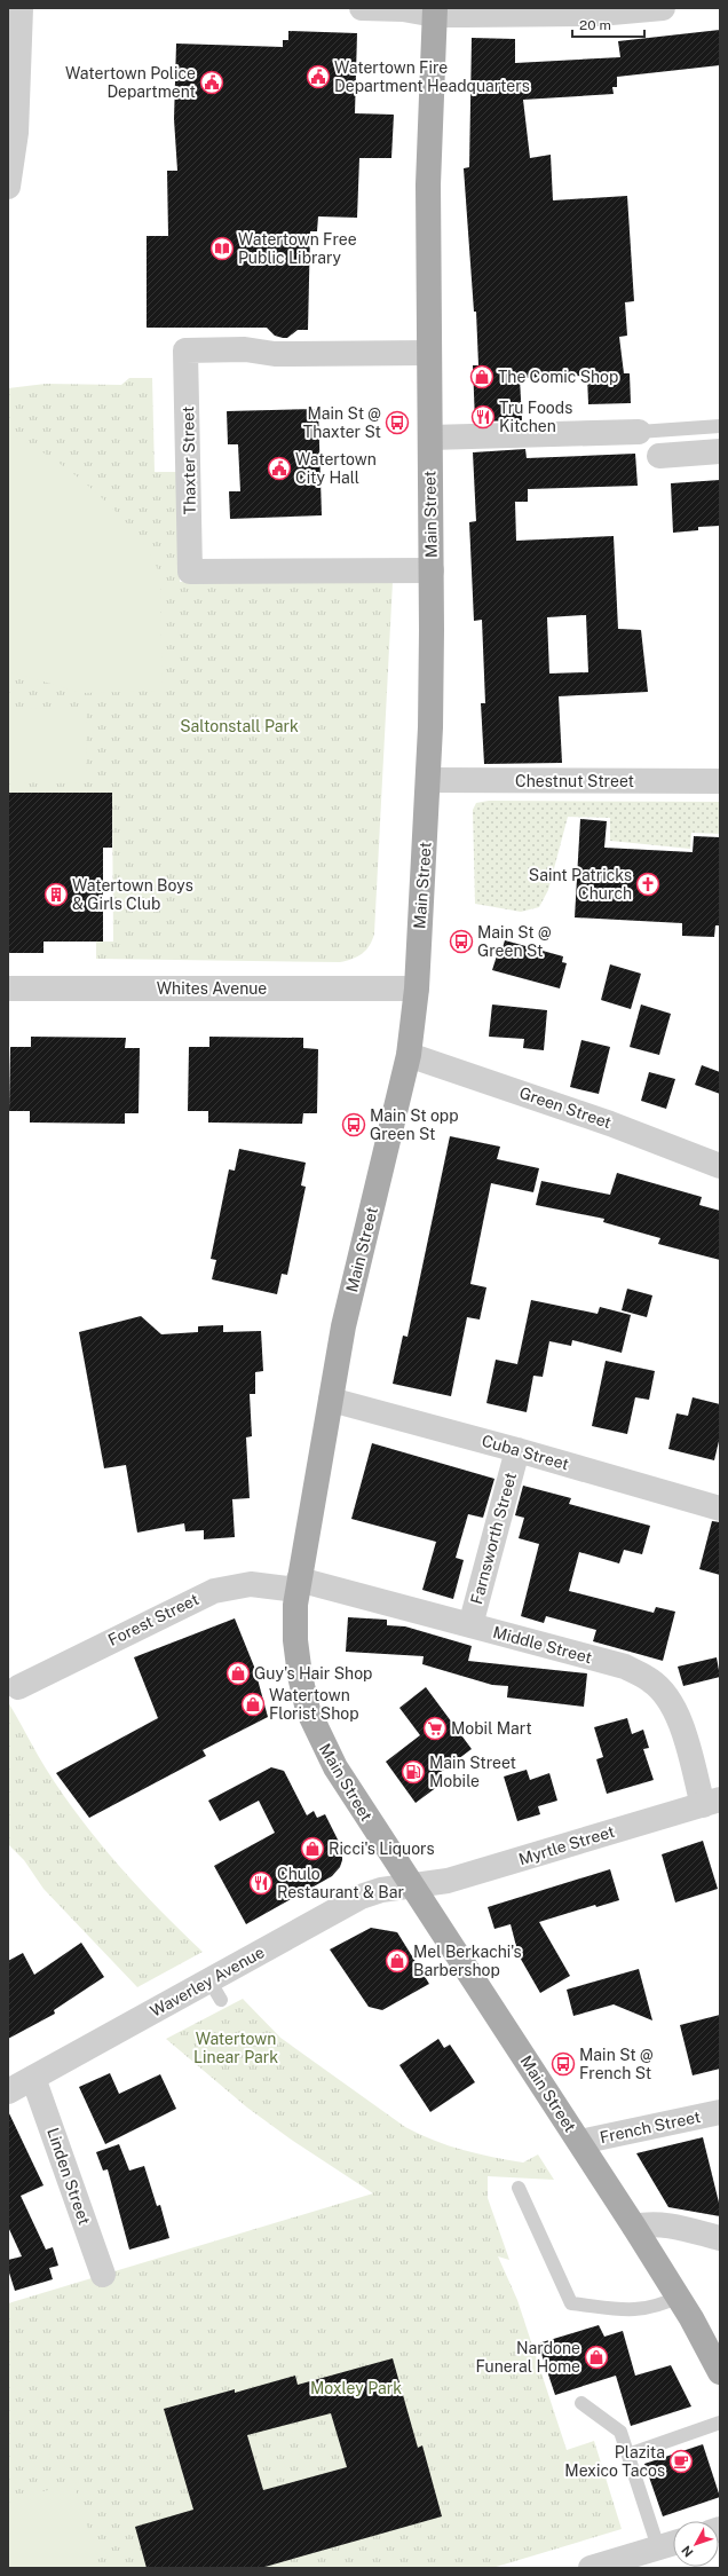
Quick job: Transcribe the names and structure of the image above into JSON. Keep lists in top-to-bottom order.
{
  "streets": {
    "main road": ["Main Street"],
    "street": [
      "Thaxter Street",
      "Chestnut Street",
      "Whites Avenue",
      "Green Street",
      "Cuba Street",
      "Farnsworth Street",
      "Forest Street",
      "Middle Street",
      "Myrtle Street",
      "Waverley Avenue",
      "French Street",
      "Linden Street"
    ]
  },
  "crossings": [
    ["Thaxter Street", "Main Street"],
    ["Main Street", "Chestnut Street"],
    ["Main Street", "Whites Avenue"],
    ["Main Street", "Green Street"],
    ["Main Street", "Cuba Street"],
    ["Main Street", "Forest Street"],
    ["Main Street", "Middle Street"],
    ["Main Street", "Myrtle Street"],
    ["Main Street", "Waverley Avenue"],
    ["Main Street", "French Street"],
    ["Cuba Street", "Farnsworth Street"],
    ["Farnsworth Street", "Middle Street"],
    ["Forest Street", "Middle Street"],
    ["Middle Street", "Myrtle Street"],
    ["Myrtle Street", "Waverley Avenue"],
    ["Waverley Avenue", "Linden Street"]
  ],
  "parks": ["Saltonstall Park", "Watertown Linear Park", "Moxley Park"],
  "places": {
    "public building": ["Watertown Fire Department Headquarters", "Watertown Police Department", "Watertown City Hall"],
    "library": ["Watertown Free Public Library"],
    "shop": [
      "The Comic Shop",
      "Guy's Hair Shop",
      "Watertown Florist Shop",
      "Ricci's Liquors",
      "Mel Berkachi's Barbershop",
      "Nardone Funeral Home"
    ],
    "restaurant": ["Tru Foods Kitchen", "Chulo Restaurant & Bar"],
    "bus stop": [
      "Main St @ Thaxter St",
      "Main St @ Green St",
      "Main St opp Green St",
      "Main St @ French St"
    ],
    "church": ["Saint Patricks Church"],
    "building": ["Watertown Boys & Girls Club"],
    "supermarket": ["Mobil Mart"],
    "fuel station": ["Main Street Mobile"],
    "cafe": ["Plazita Mexico Tacos"]
  },
  "scale_bar": "20 m",
  "north": "bottom left"
}
